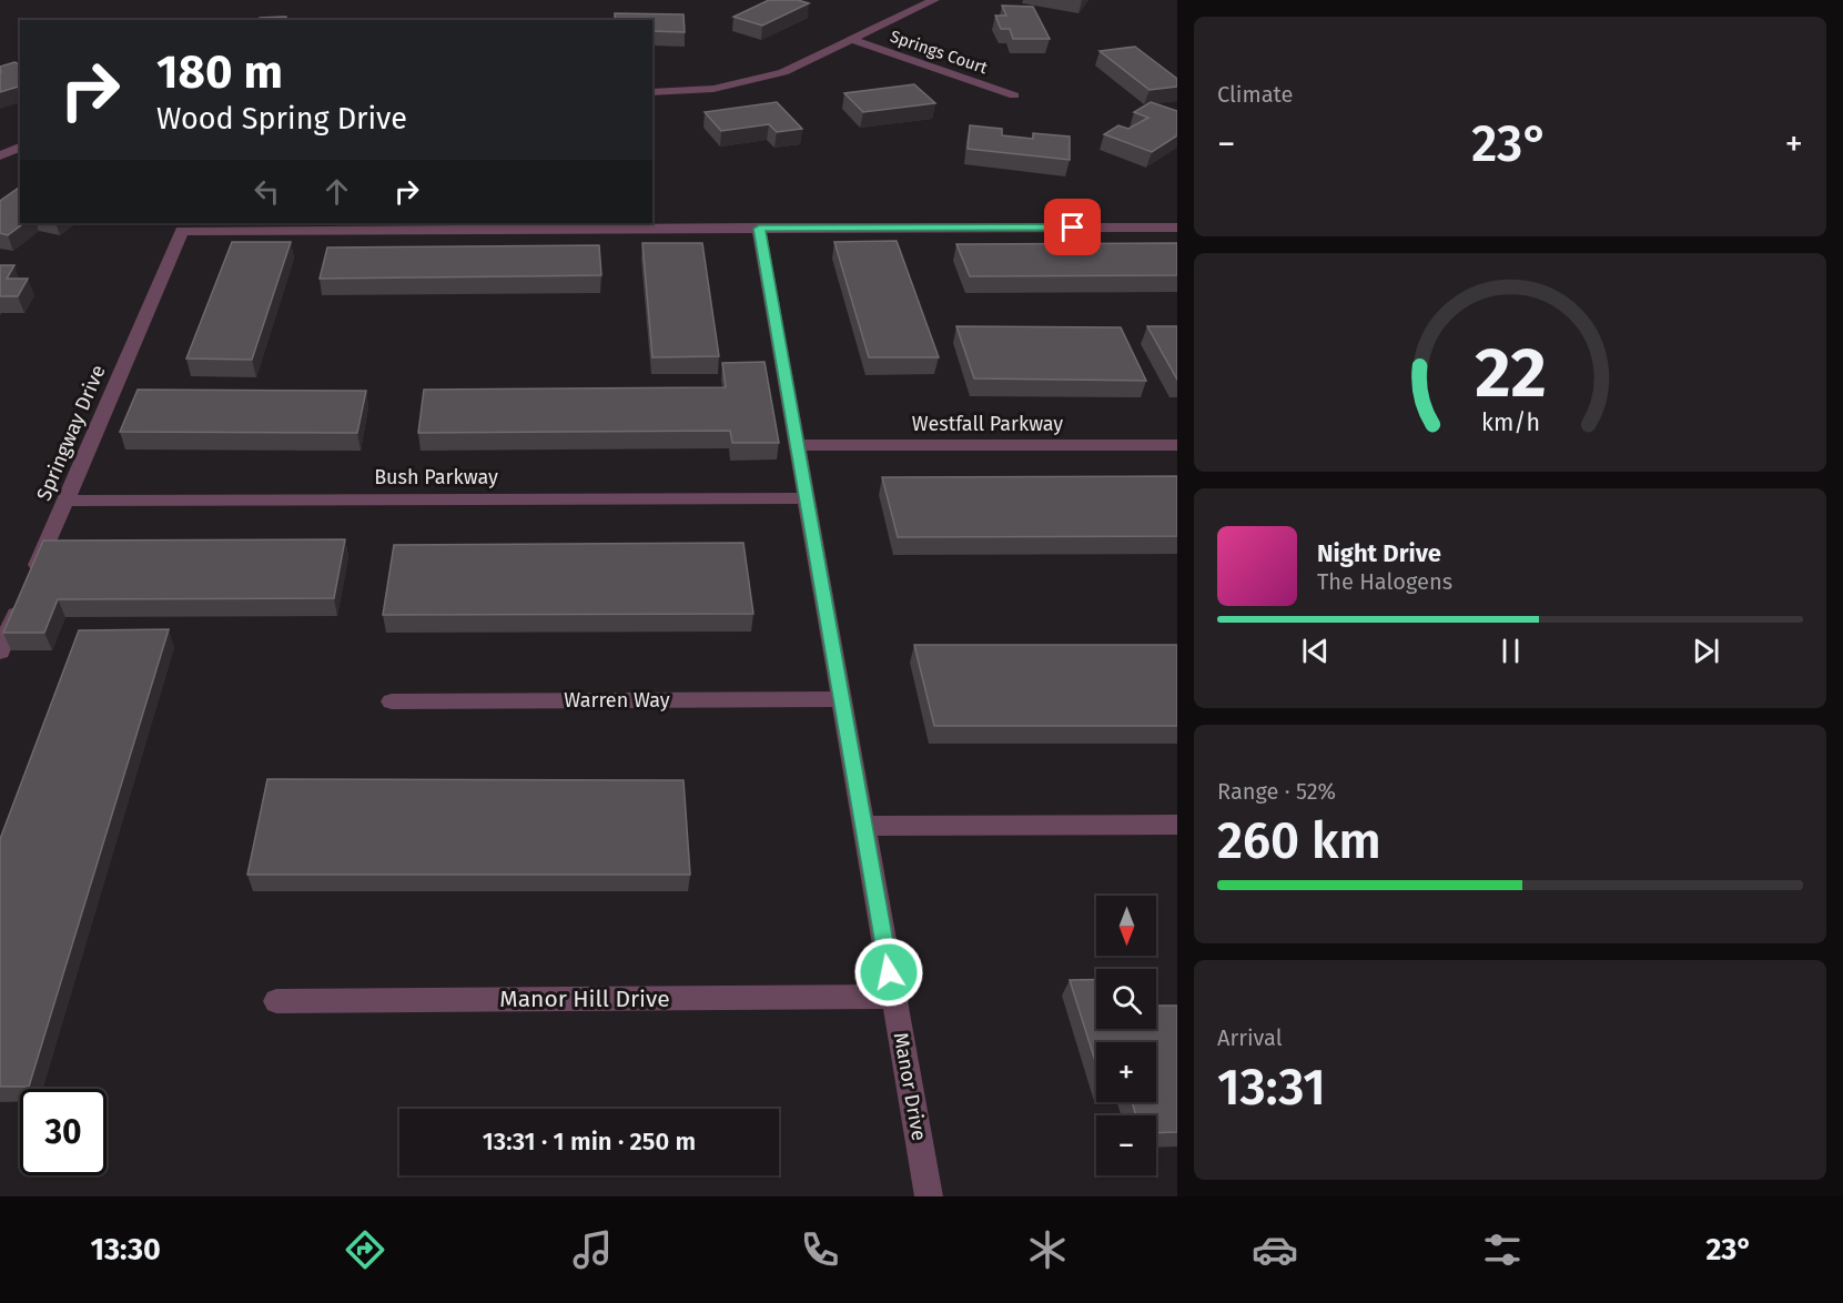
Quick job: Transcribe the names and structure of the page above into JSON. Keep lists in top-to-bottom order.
{
  "streets": {
    "street": [
      "Springs Court",
      "Westfall Parkway",
      "Springway Drive",
      "Bush Parkway",
      "Warren Way",
      "Manor Hill Drive",
      "Manor Drive"
    ]
  },
  "crossings": [
    ["Westfall Parkway", "Manor Drive"],
    ["Springway Drive", "Bush Parkway"],
    ["Springway Drive", "Manor Drive"],
    ["Bush Parkway", "Manor Drive"],
    ["Warren Way", "Manor Drive"],
    ["Manor Hill Drive", "Manor Drive"]
  ],
  "north": "bottom",
  "page": {
    "tile": [
      "Climate",
      ["Range · 52%", "260 km"],
      ["Arrival", "13:31"]
    ],
    "turn": ["180 m", "Wood Spring Drive"],
    "heat": ["−", "23°", "+"],
    "song": ["Night Drive", "The Halogens"],
    "map_buttons": ["+", "−"],
    "limit": "30",
    "trip": "13:31 · 1 min · 250 m",
    "tabs": ["13:30", "23°"],
    "gauge": ["22", "km/h"]
  }
}
